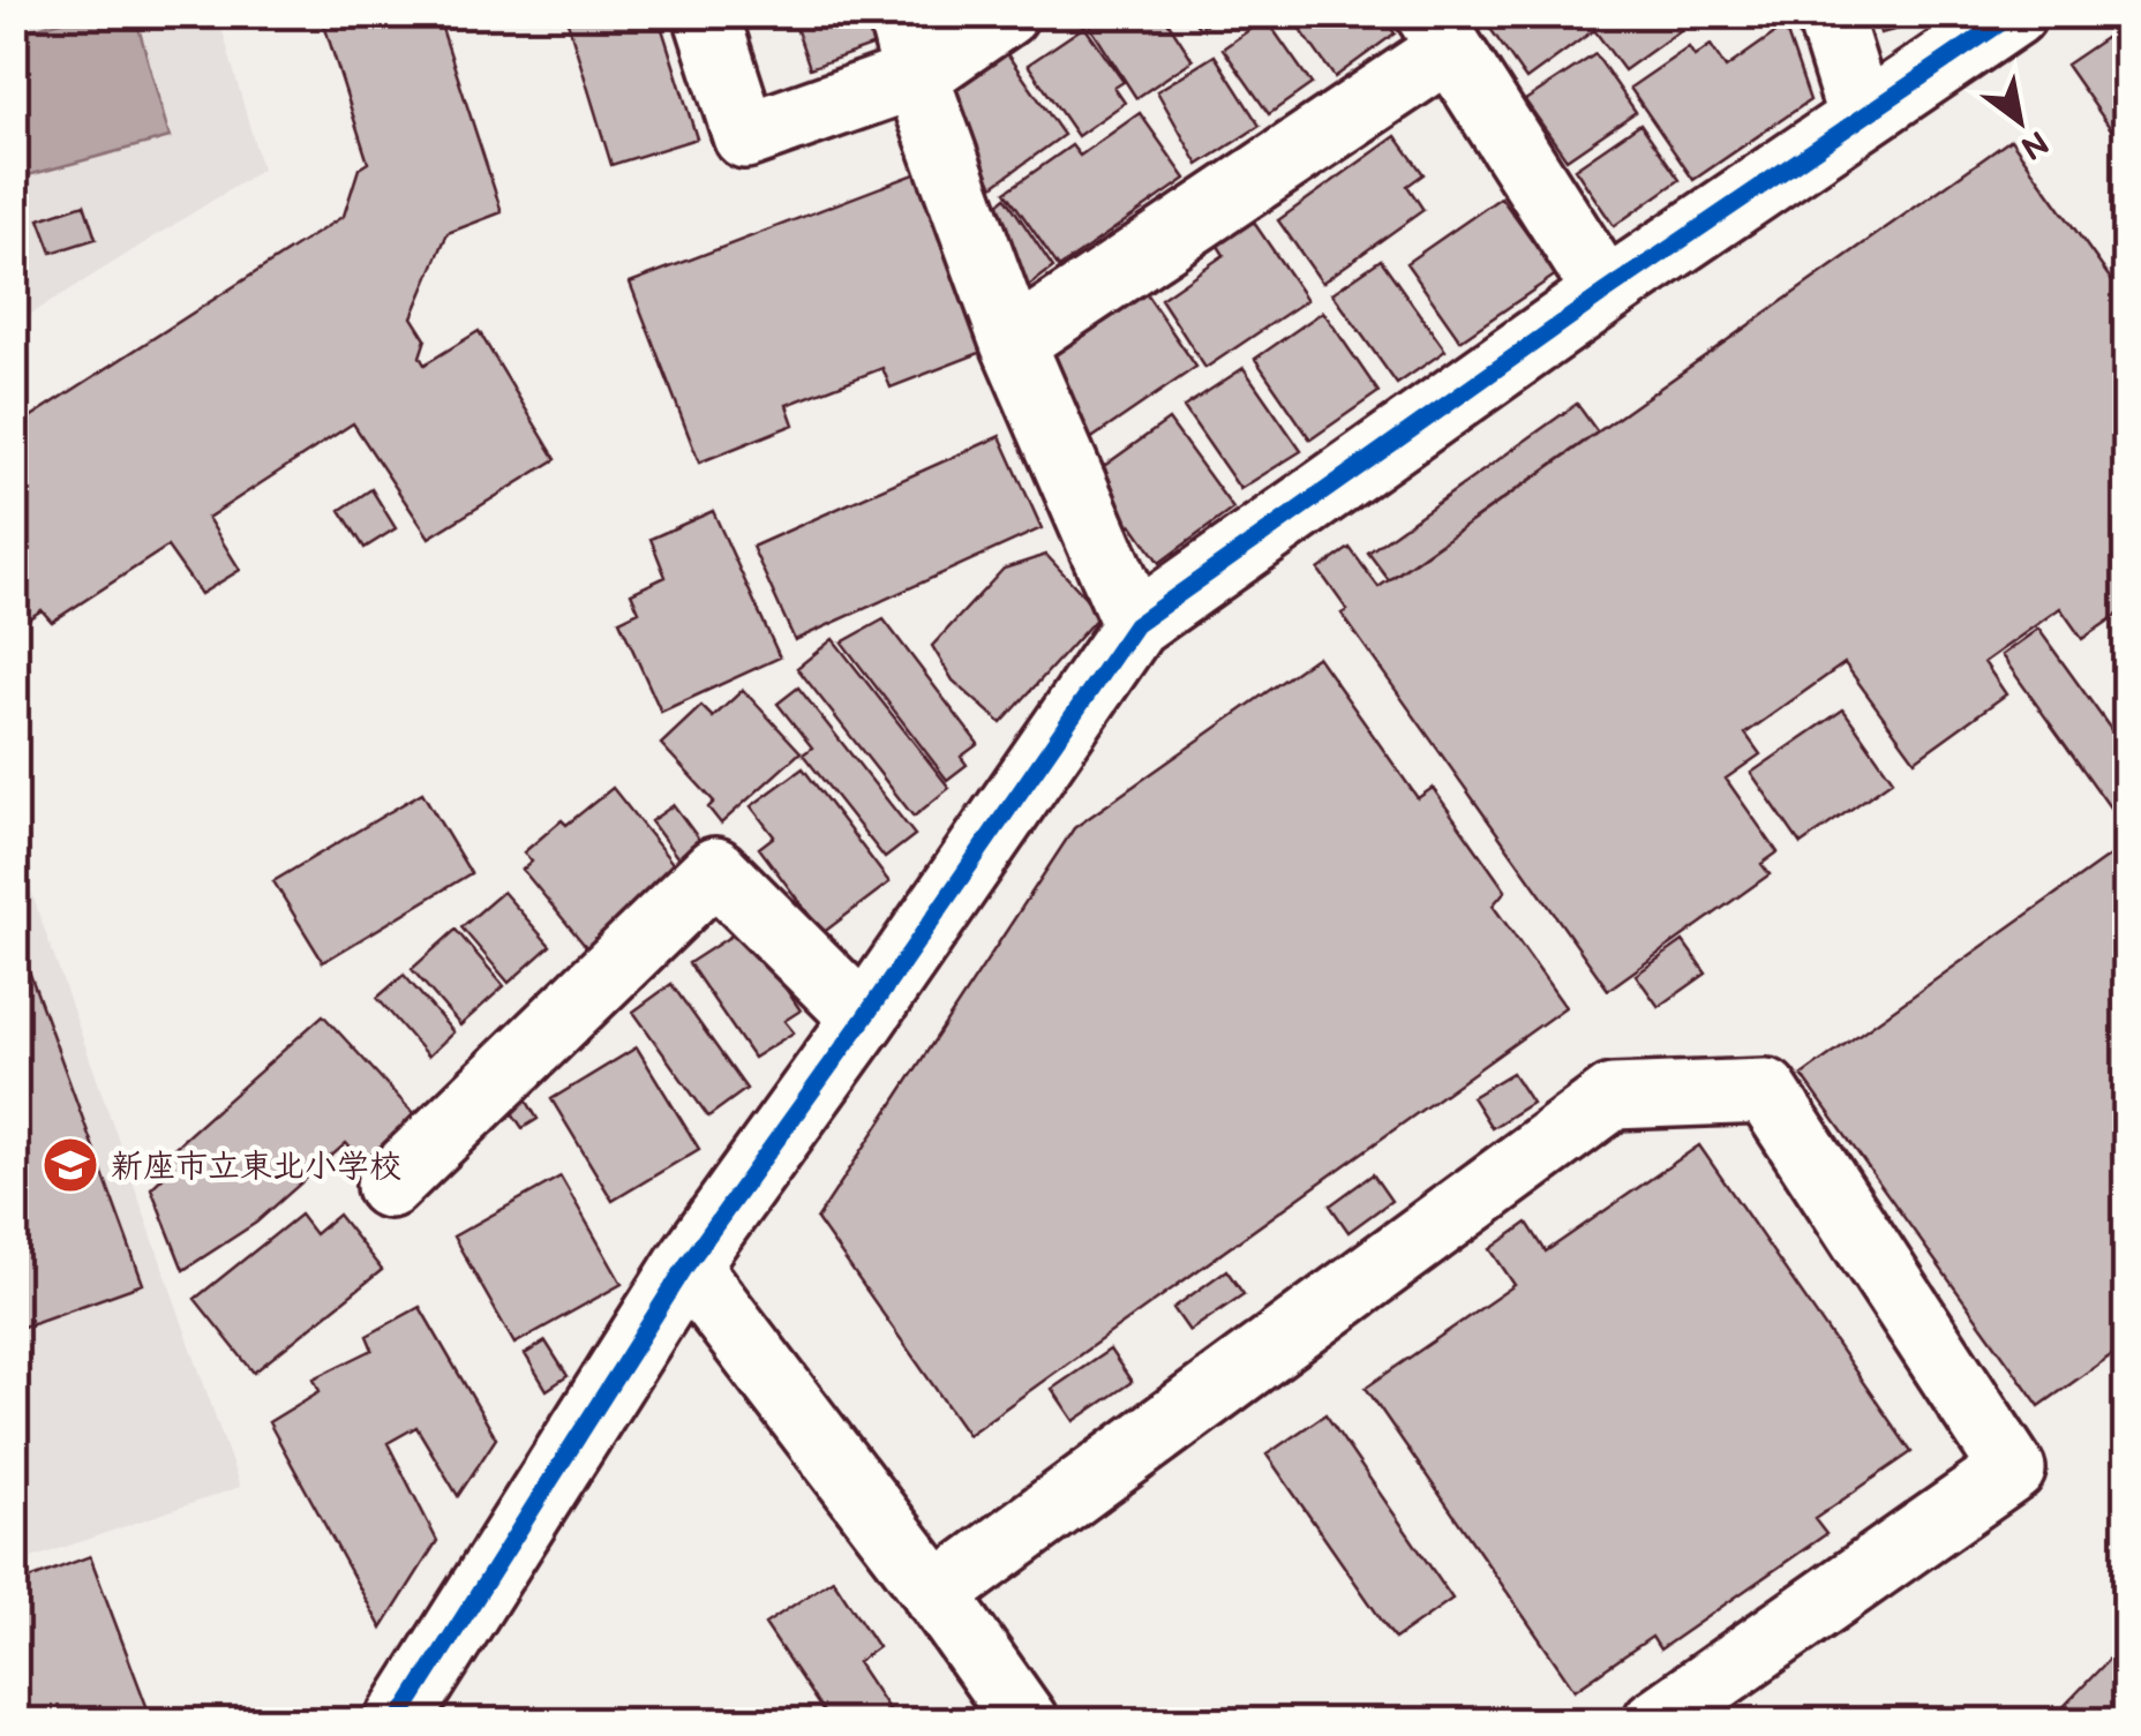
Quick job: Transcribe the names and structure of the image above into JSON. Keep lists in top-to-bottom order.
{
  "places": {
    "school or university": ["新座市立東北小学校"]
  },
  "north": "bottom right"
}
